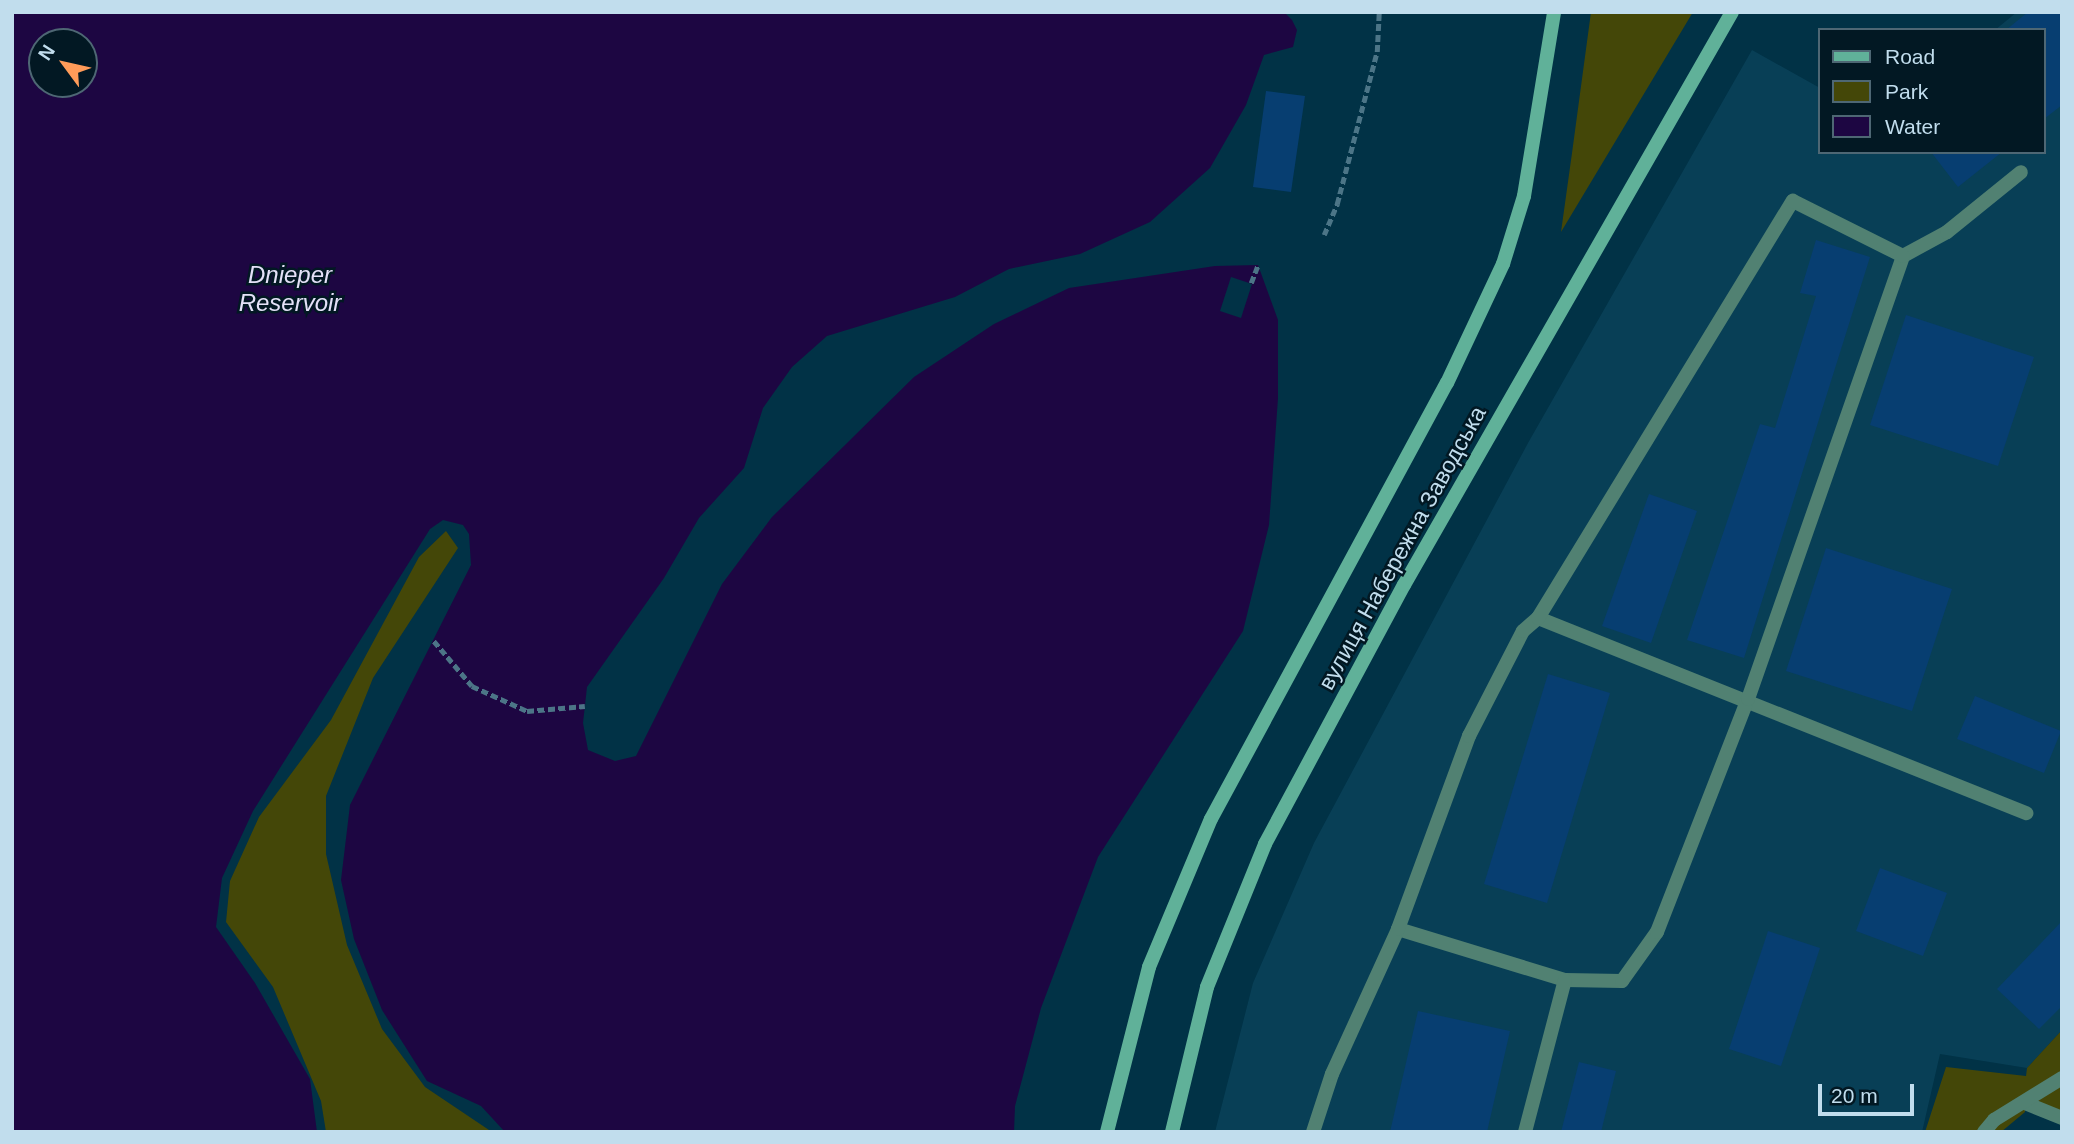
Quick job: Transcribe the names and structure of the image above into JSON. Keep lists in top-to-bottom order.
{
  "streets": {
    "main road": ["вулиця Набережна Заводська"]
  },
  "water": ["Dnieper Reservoir"],
  "legend": ["Road", "Park", "Water"],
  "scale_bar": "20 m",
  "north": "top left"
}
